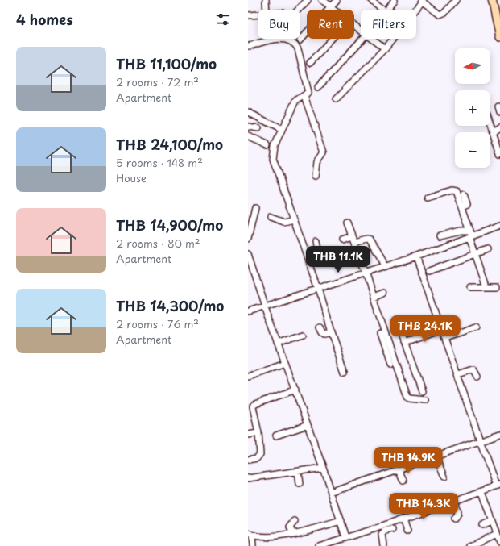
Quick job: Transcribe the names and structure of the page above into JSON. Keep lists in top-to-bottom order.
{
  "north": "left",
  "page": {
    "heading": "4 homes",
    "chip": ["Buy", "Rent", "Filters"],
    "list": [
      {
        "name": "THB 11,100/mo",
        "note": "2 rooms · 72 m² · Apartment"
      },
      {
        "name": "THB 24,100/mo",
        "note": "5 rooms · 148 m² · House"
      },
      {
        "name": "THB 14,900/mo",
        "note": "2 rooms · 80 m² · Apartment"
      },
      {
        "name": "THB 14,300/mo",
        "note": "2 rooms · 76 m² · Apartment"
      }
    ],
    "map_buttons": ["+", "−"],
    "price": [
      "THB 11.1K",
      "THB 24.1K",
      "THB 14.9K",
      "THB 14.3K"
    ]
  }
}
